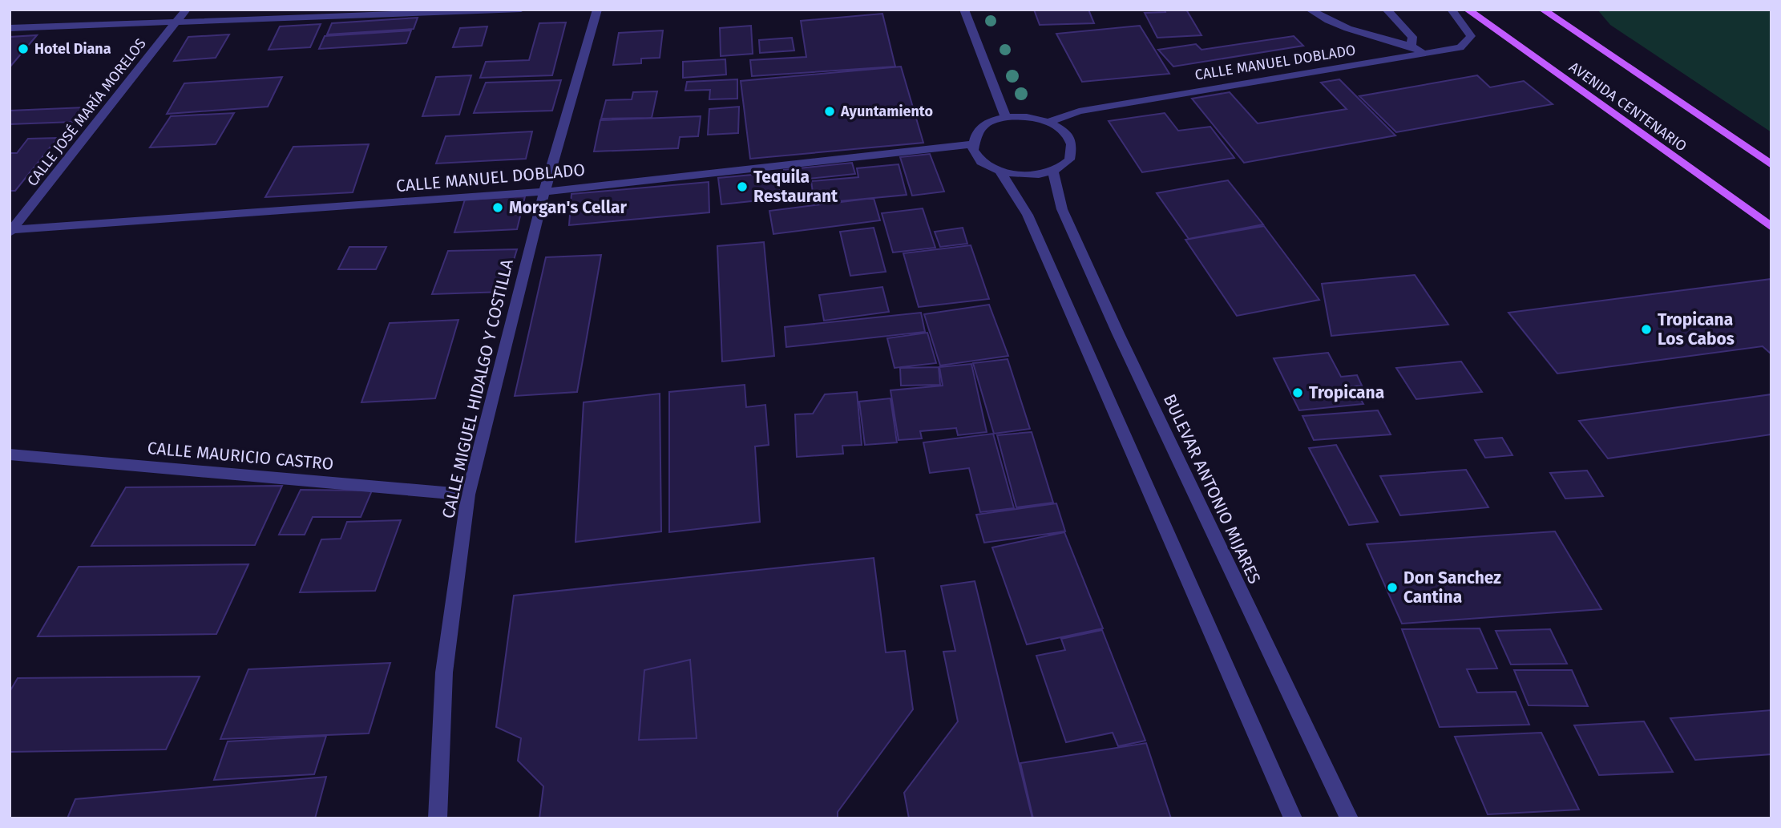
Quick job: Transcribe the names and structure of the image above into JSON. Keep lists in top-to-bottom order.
{
  "streets": {
    "main road": ["AVENIDA CENTENARIO"],
    "street": [
      "CALLE MANUEL DOBLADO",
      "CALLE JOSÉ MARÍA MORELOS",
      "CALLE MIGUEL HIDALGO Y COSTILLA",
      "CALLE MAURICIO CASTRO",
      "BULEVAR ANTONIO MIJARES"
    ]
  },
  "crossings": [
    ["CALLE MANUEL DOBLADO", "CALLE JOSÉ MARÍA MORELOS"],
    ["CALLE MANUEL DOBLADO", "CALLE MIGUEL HIDALGO Y COSTILLA"],
    ["CALLE MANUEL DOBLADO", "BULEVAR ANTONIO MIJARES"],
    ["CALLE MIGUEL HIDALGO Y COSTILLA", "CALLE MAURICIO CASTRO"]
  ],
  "places": [
    "Hotel Diana",
    "Ayuntamiento",
    "Tequila Restaurant",
    "Morgan's Cellar",
    "Tropicana Los Cabos",
    "Tropicana",
    "Don Sanchez Cantina"
  ]
}
